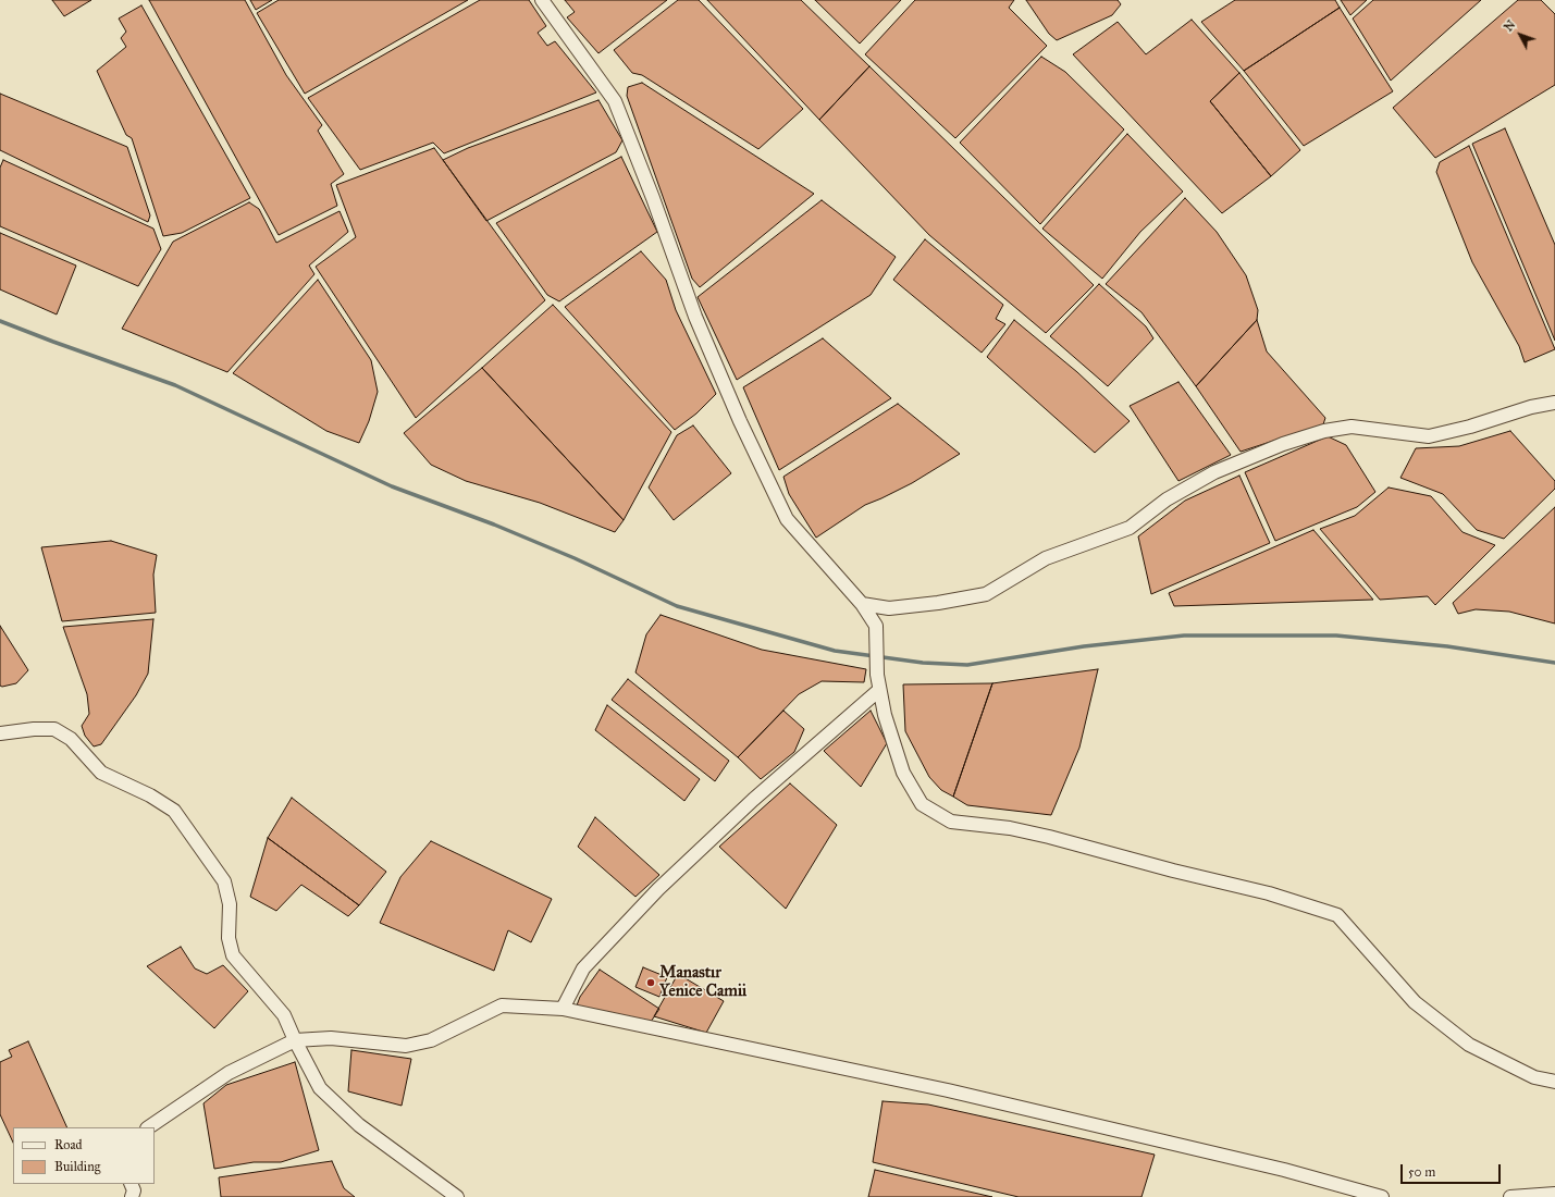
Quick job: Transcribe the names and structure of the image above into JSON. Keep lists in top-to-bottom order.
{
  "places": ["Manastır Yenice Camii"],
  "legend": ["Road", "Building"],
  "scale_bar": "50 m",
  "north": "top left"
}
